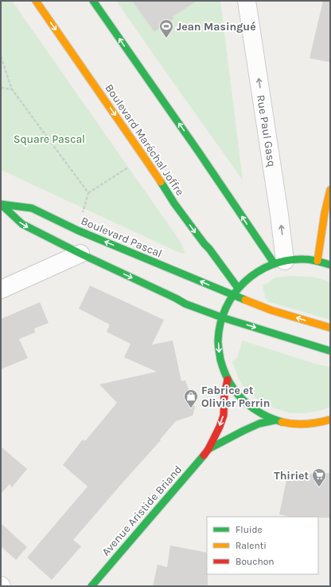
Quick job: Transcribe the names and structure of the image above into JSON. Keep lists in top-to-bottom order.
{
  "streets": {
    "main road": ["Boulevard Maréchal Joffre", "Boulevard Pascal", "Avenue Aristide Briand"],
    "street": ["Rue Paul Gasq"]
  },
  "one_way": ["Rue Paul Gasq"],
  "parks": ["Square Pascal"],
  "places": {
    "sports": ["Jean Masingué"],
    "shop": ["Fabrice et Olivier Perrin"],
    "supermarket": ["Thiriet"]
  },
  "legend": ["Fluide", "Ralenti", "Bouchon"]
}
